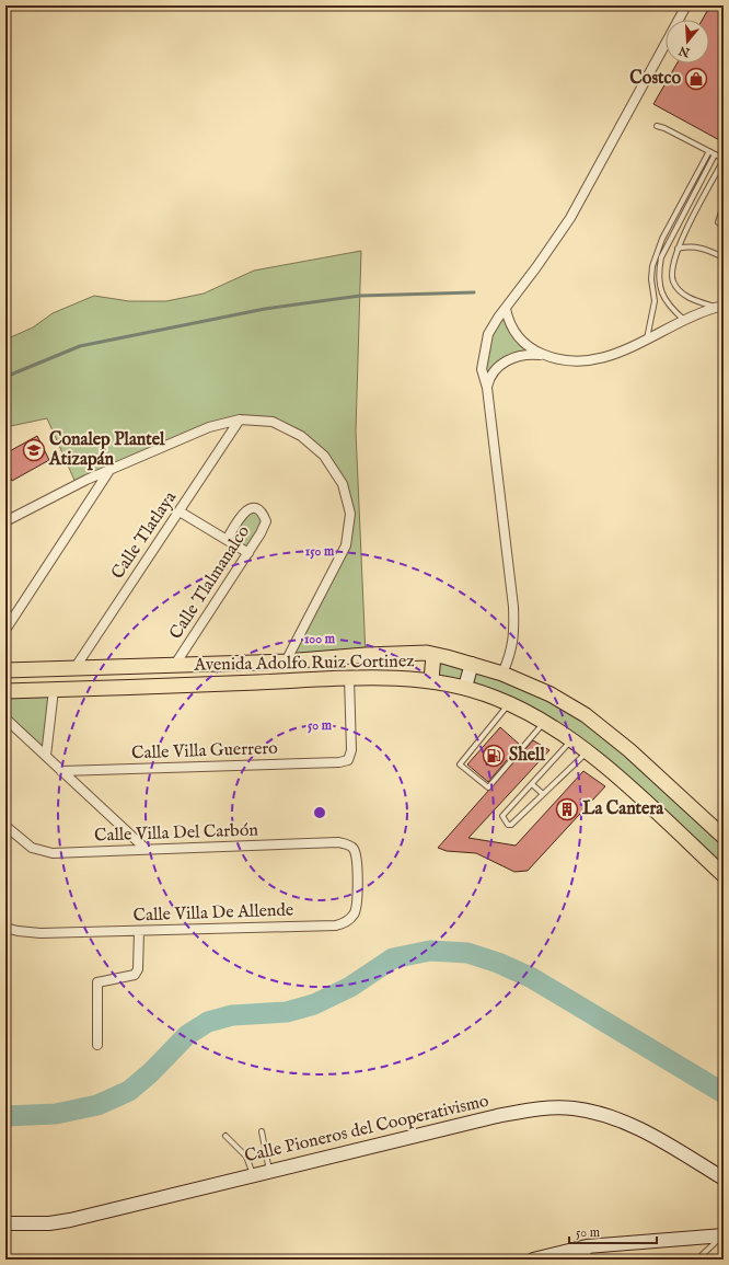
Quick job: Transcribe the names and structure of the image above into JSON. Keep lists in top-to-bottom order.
{
  "streets": {
    "main road": ["Avenida Adolfo Ruiz Cortinez"],
    "street": [
      "Calle Tlatlaya",
      "Calle Tlalmanalco",
      "Calle Villa Guerrero",
      "Calle Villa Del Carbón",
      "Calle Villa De Allende",
      "Calle Pioneros del Cooperativismo"
    ]
  },
  "crossings": [
    ["Calle Tlatlaya", "Avenida Adolfo Ruiz Cortinez"],
    ["Calle Tlalmanalco", "Avenida Adolfo Ruiz Cortinez"],
    ["Avenida Adolfo Ruiz Cortinez", "Calle Villa Guerrero"],
    ["Calle Villa Del Carbón", "Calle Villa De Allende"]
  ],
  "places": {
    "shop": ["Costco"],
    "school or university": ["Conalep Plantel Atizapán"],
    "fuel station": ["Shell"],
    "building": ["La Cantera"]
  },
  "scale_bar": "50 m",
  "north": "bottom",
  "rings": ["150 m", "100 m", "50 m"]
}
